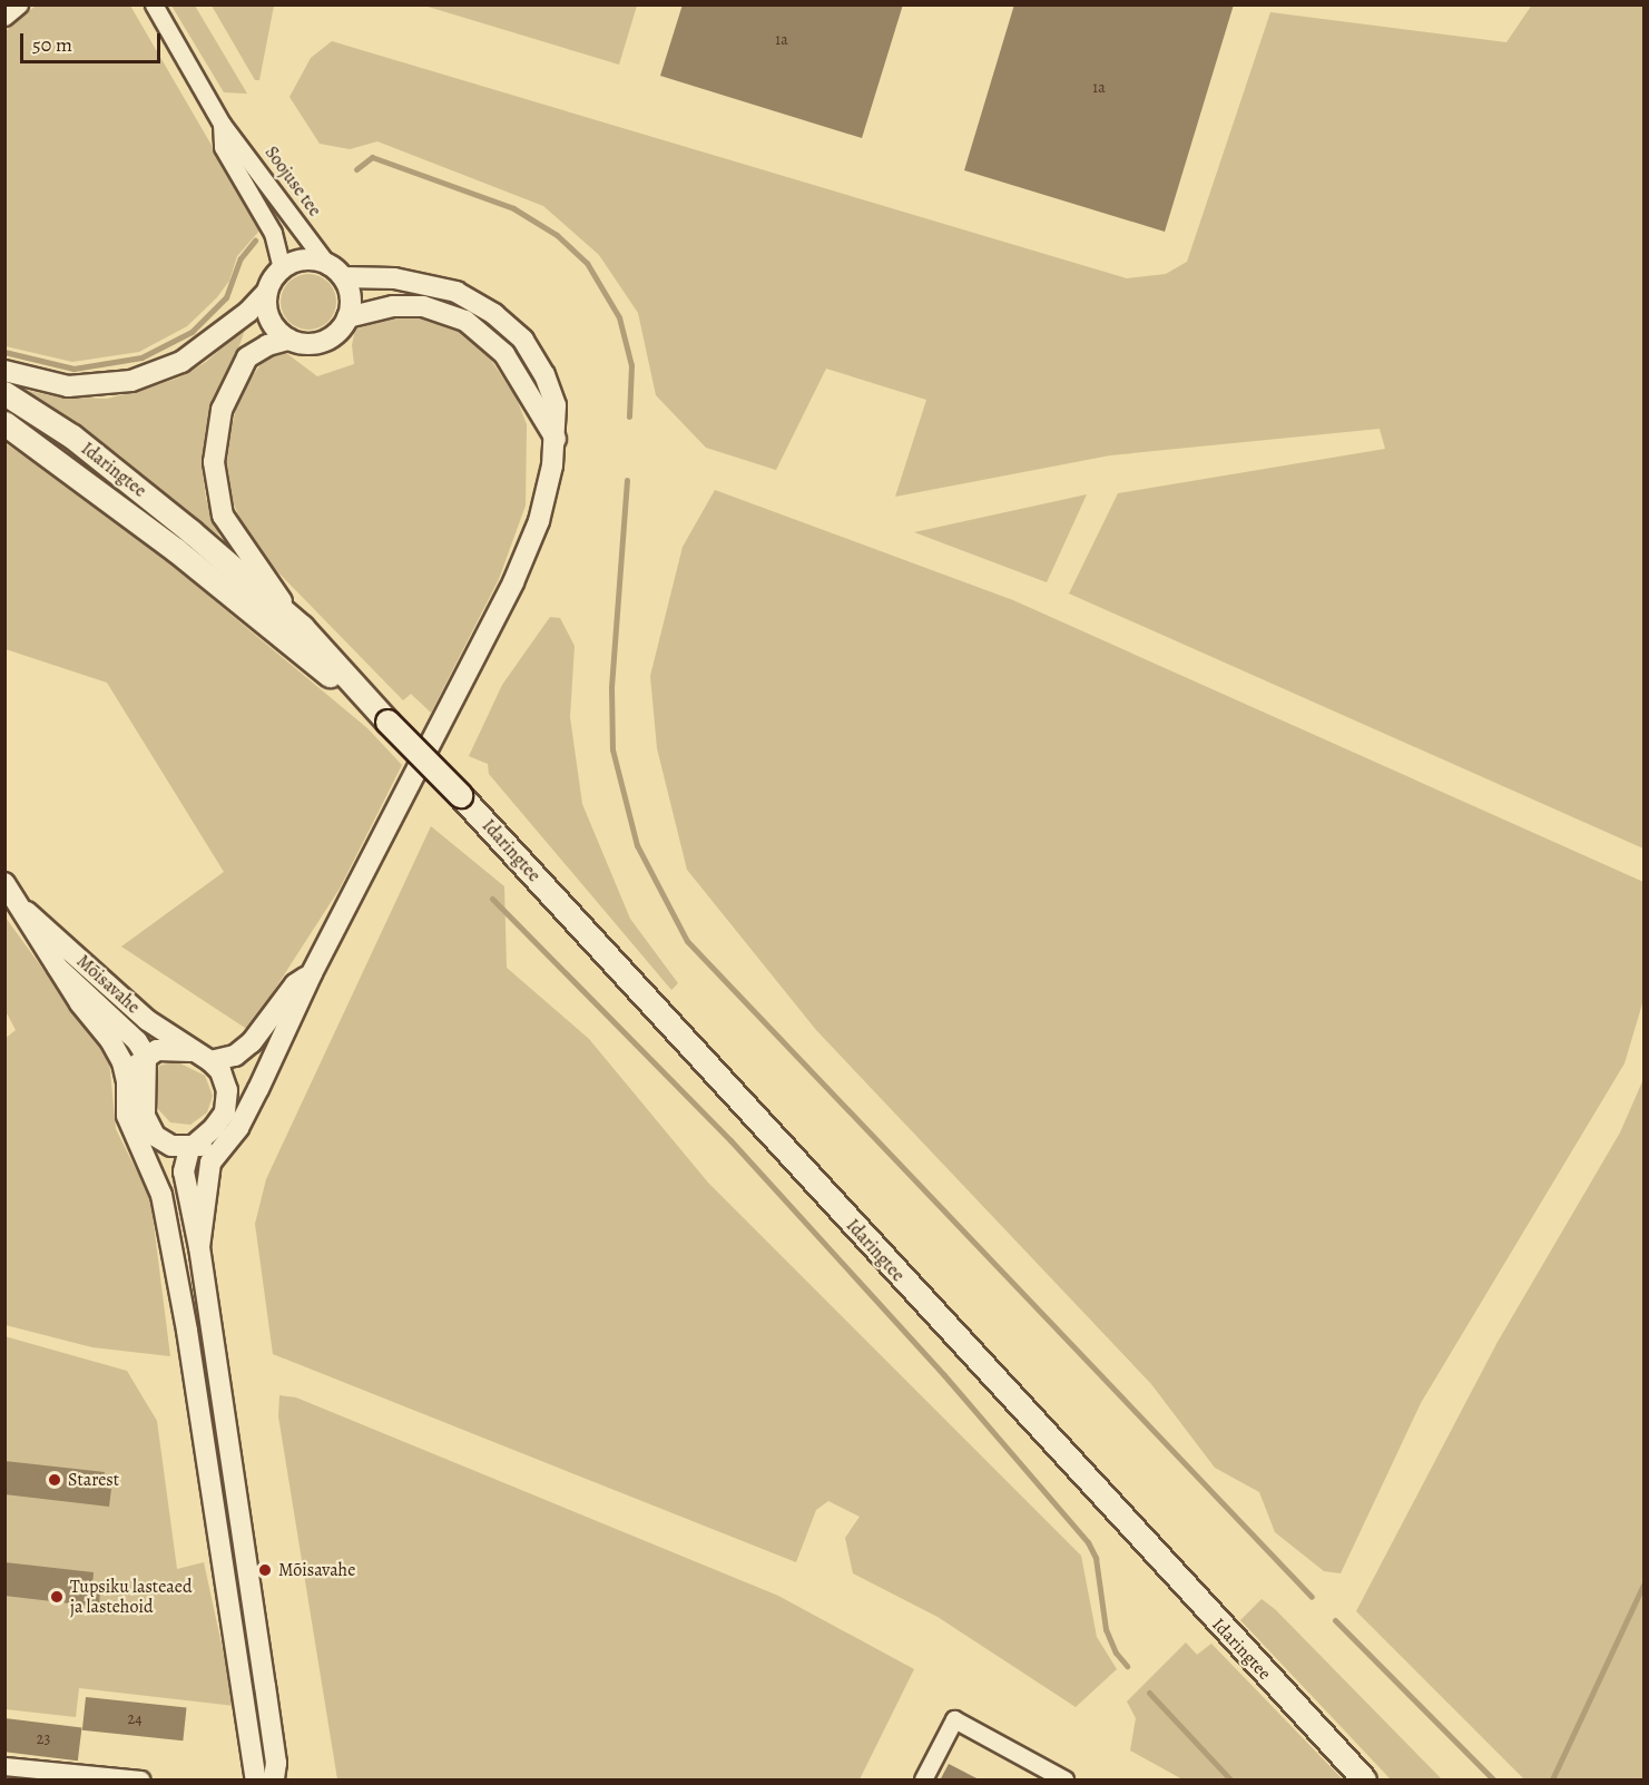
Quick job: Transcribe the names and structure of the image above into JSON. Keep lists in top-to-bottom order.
{
  "streets": {
    "main road": ["Idaringtee"],
    "street": ["Soojuse tee", "Mõisavahe"]
  },
  "places": ["Starest", "Mõisavahe", "Tupsiku lasteaed ja lastehoid"],
  "house_numbers": [
    "1a",
    "1a",
    "24",
    "23"
  ],
  "scale_bar": "50 m"
}
